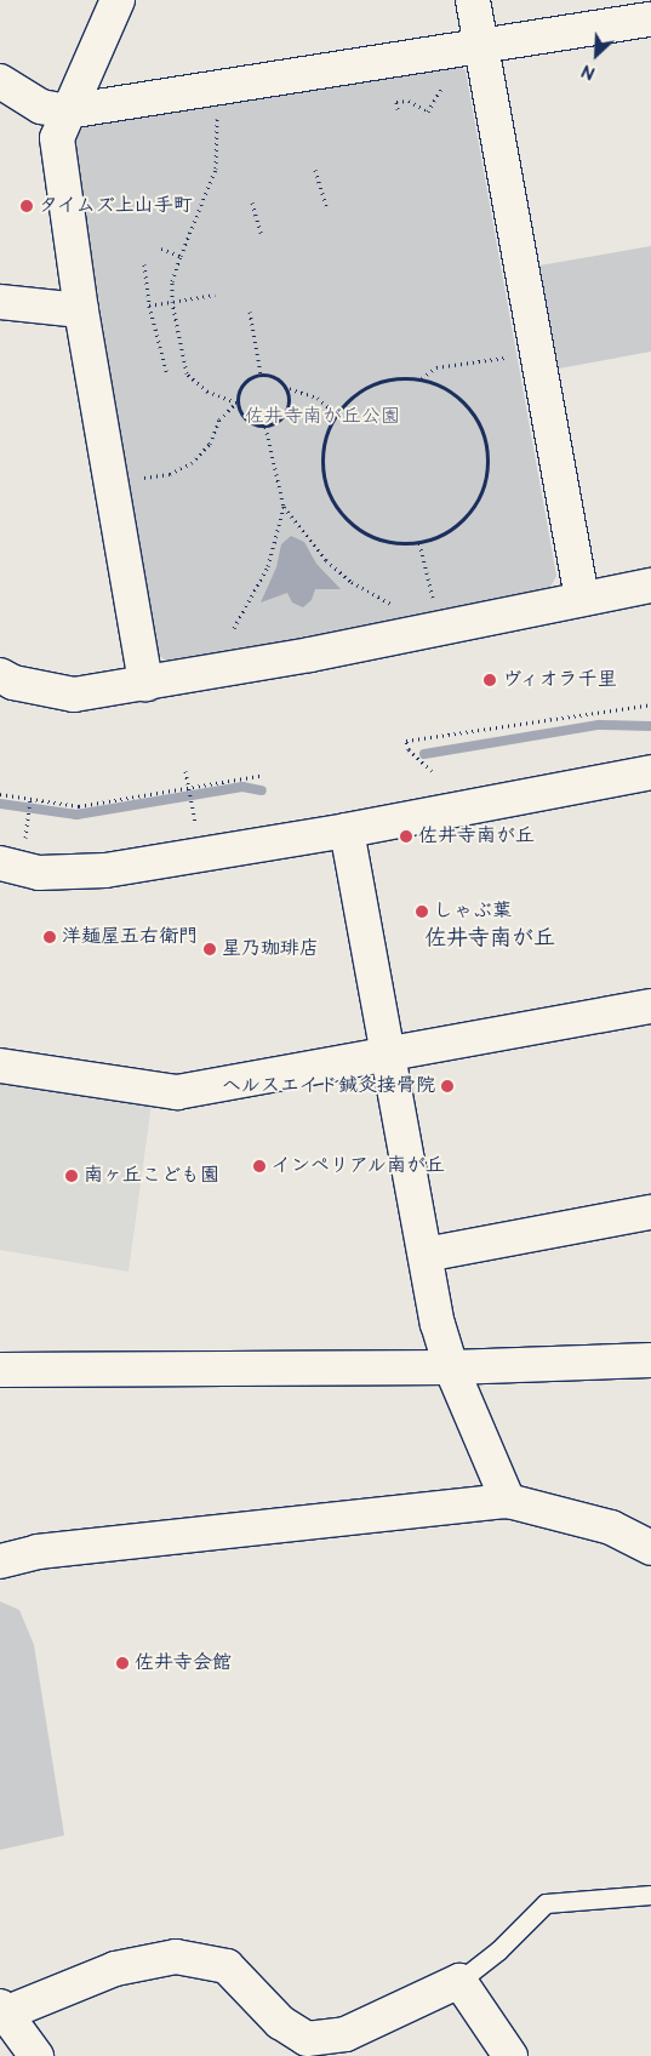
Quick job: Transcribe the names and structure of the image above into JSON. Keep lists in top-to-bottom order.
{
  "districts": ["佐井寺南が丘"],
  "parks": ["佐井寺南が丘公園"],
  "places": [
    "タイムズ上山手町",
    "ヴィオラ千里",
    "佐井寺南が丘",
    "しゃぶ葉",
    "洋麺屋五右衛門",
    "星乃珈琲店",
    "ヘルスエイド鍼灸接骨院",
    "インペリアル南が丘",
    "南ヶ丘こども園",
    "佐井寺会館"
  ],
  "north": "bottom left"
}
